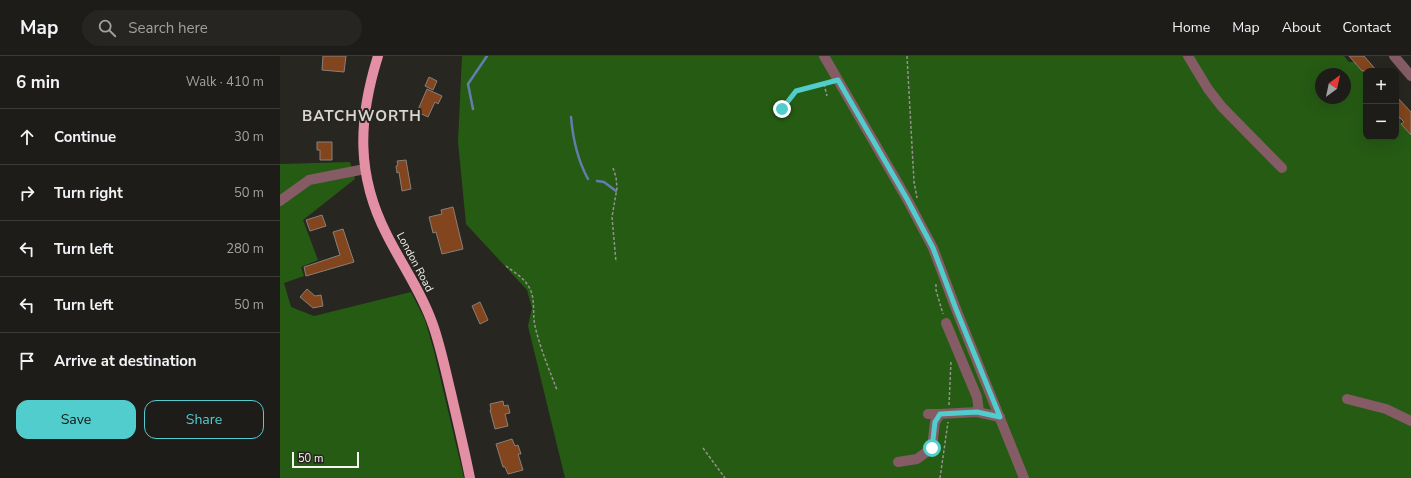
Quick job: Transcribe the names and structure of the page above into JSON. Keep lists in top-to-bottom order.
{
  "streets": {
    "main road": ["London Road"]
  },
  "districts": ["BATCHWORTH"],
  "scale_bar": "50 m",
  "north": "top right",
  "page": {
    "header": "Map",
    "search": "Search here",
    "nav": [
      "Home",
      "Map",
      "About",
      "Contact"
    ],
    "heading": ["6 min", "Walk · 410 m"],
    "map_buttons": ["+", "−"],
    "list": [
      ["Continue", "30 m"],
      ["Turn right", "50 m"],
      ["Turn left", "280 m"],
      ["Turn left", "50 m"],
      "Arrive at destination"
    ],
    "buttons": ["Save", "Share"],
    "scale": "50 m"
  }
}
